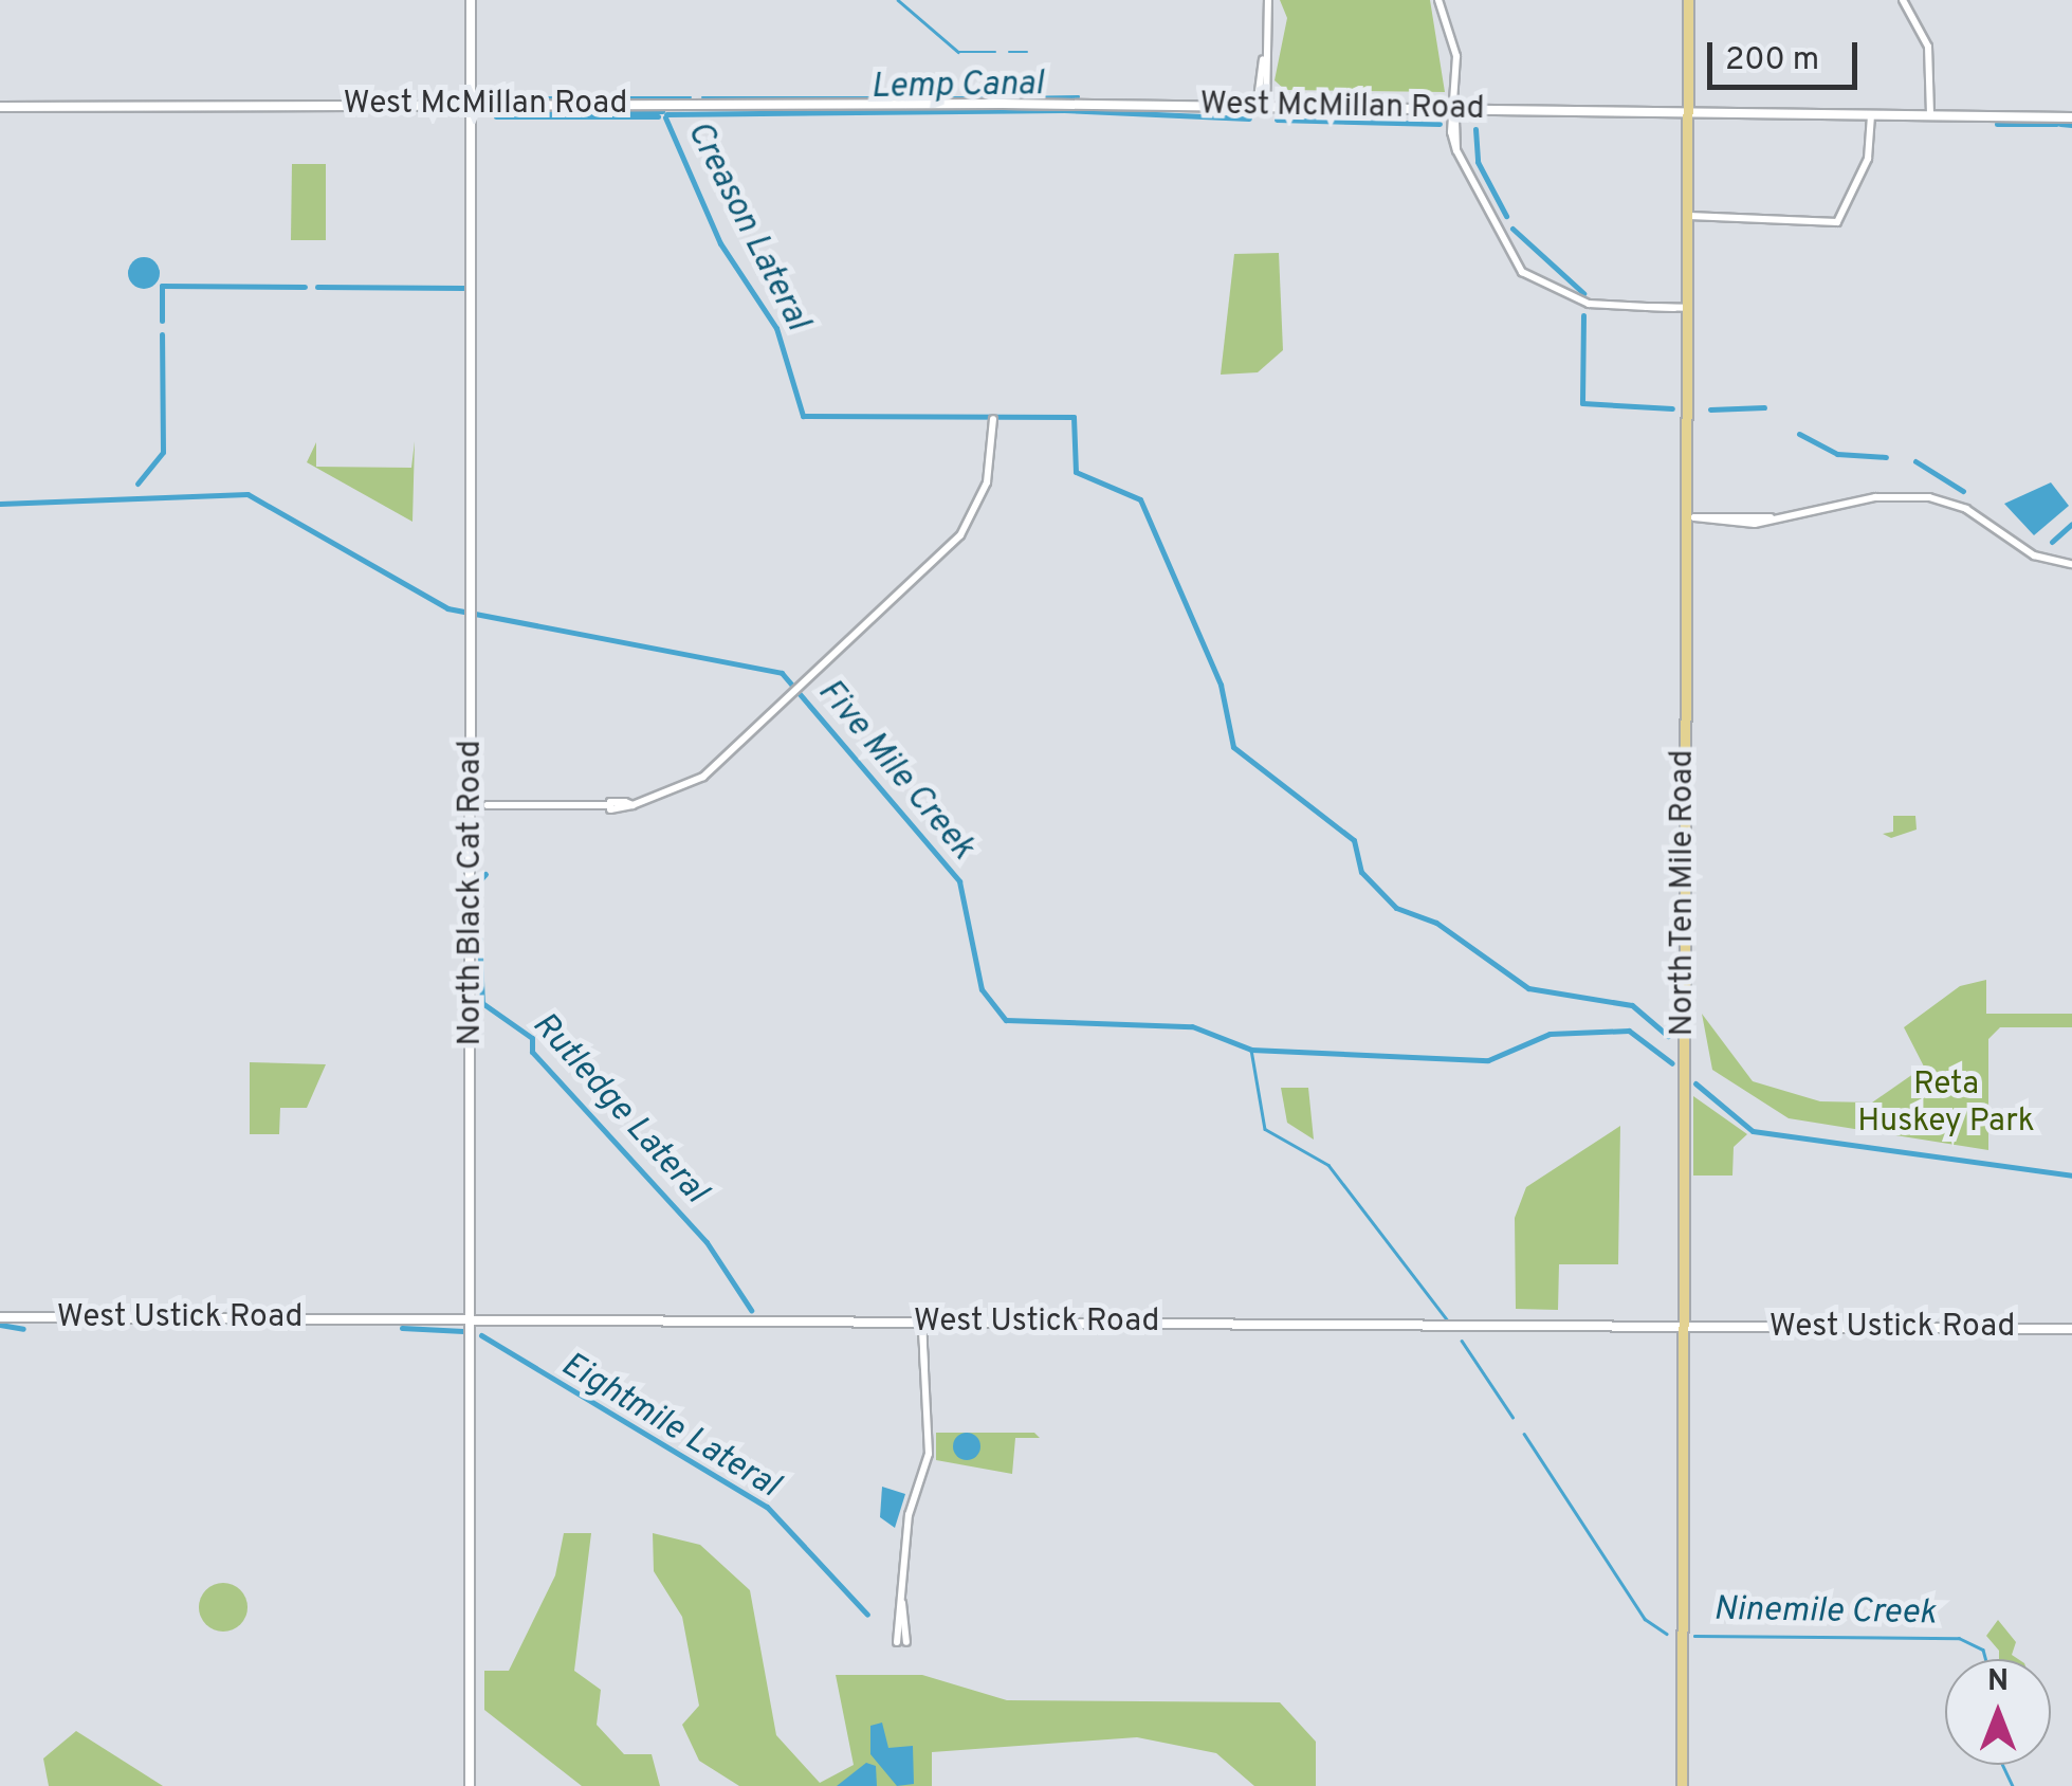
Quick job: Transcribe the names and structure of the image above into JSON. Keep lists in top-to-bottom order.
{
  "streets": {
    "main road": [
      "West McMillan Road",
      "North Black Cat Road",
      "North Ten Mile Road",
      "West Ustick Road"
    ]
  },
  "crossings": [
    ["West McMillan Road", "North Black Cat Road"],
    ["West McMillan Road", "North Ten Mile Road"],
    ["North Black Cat Road", "West Ustick Road"],
    ["North Ten Mile Road", "West Ustick Road"]
  ],
  "water": [
    "Lemp Canal",
    "Creason Lateral",
    "Five Mile Creek",
    "Rutledge Lateral",
    "Eightmile Lateral",
    "Ninemile Creek"
  ],
  "parks": ["Reta Huskey Park"],
  "scale_bar": "200 m",
  "north": "top"
}
